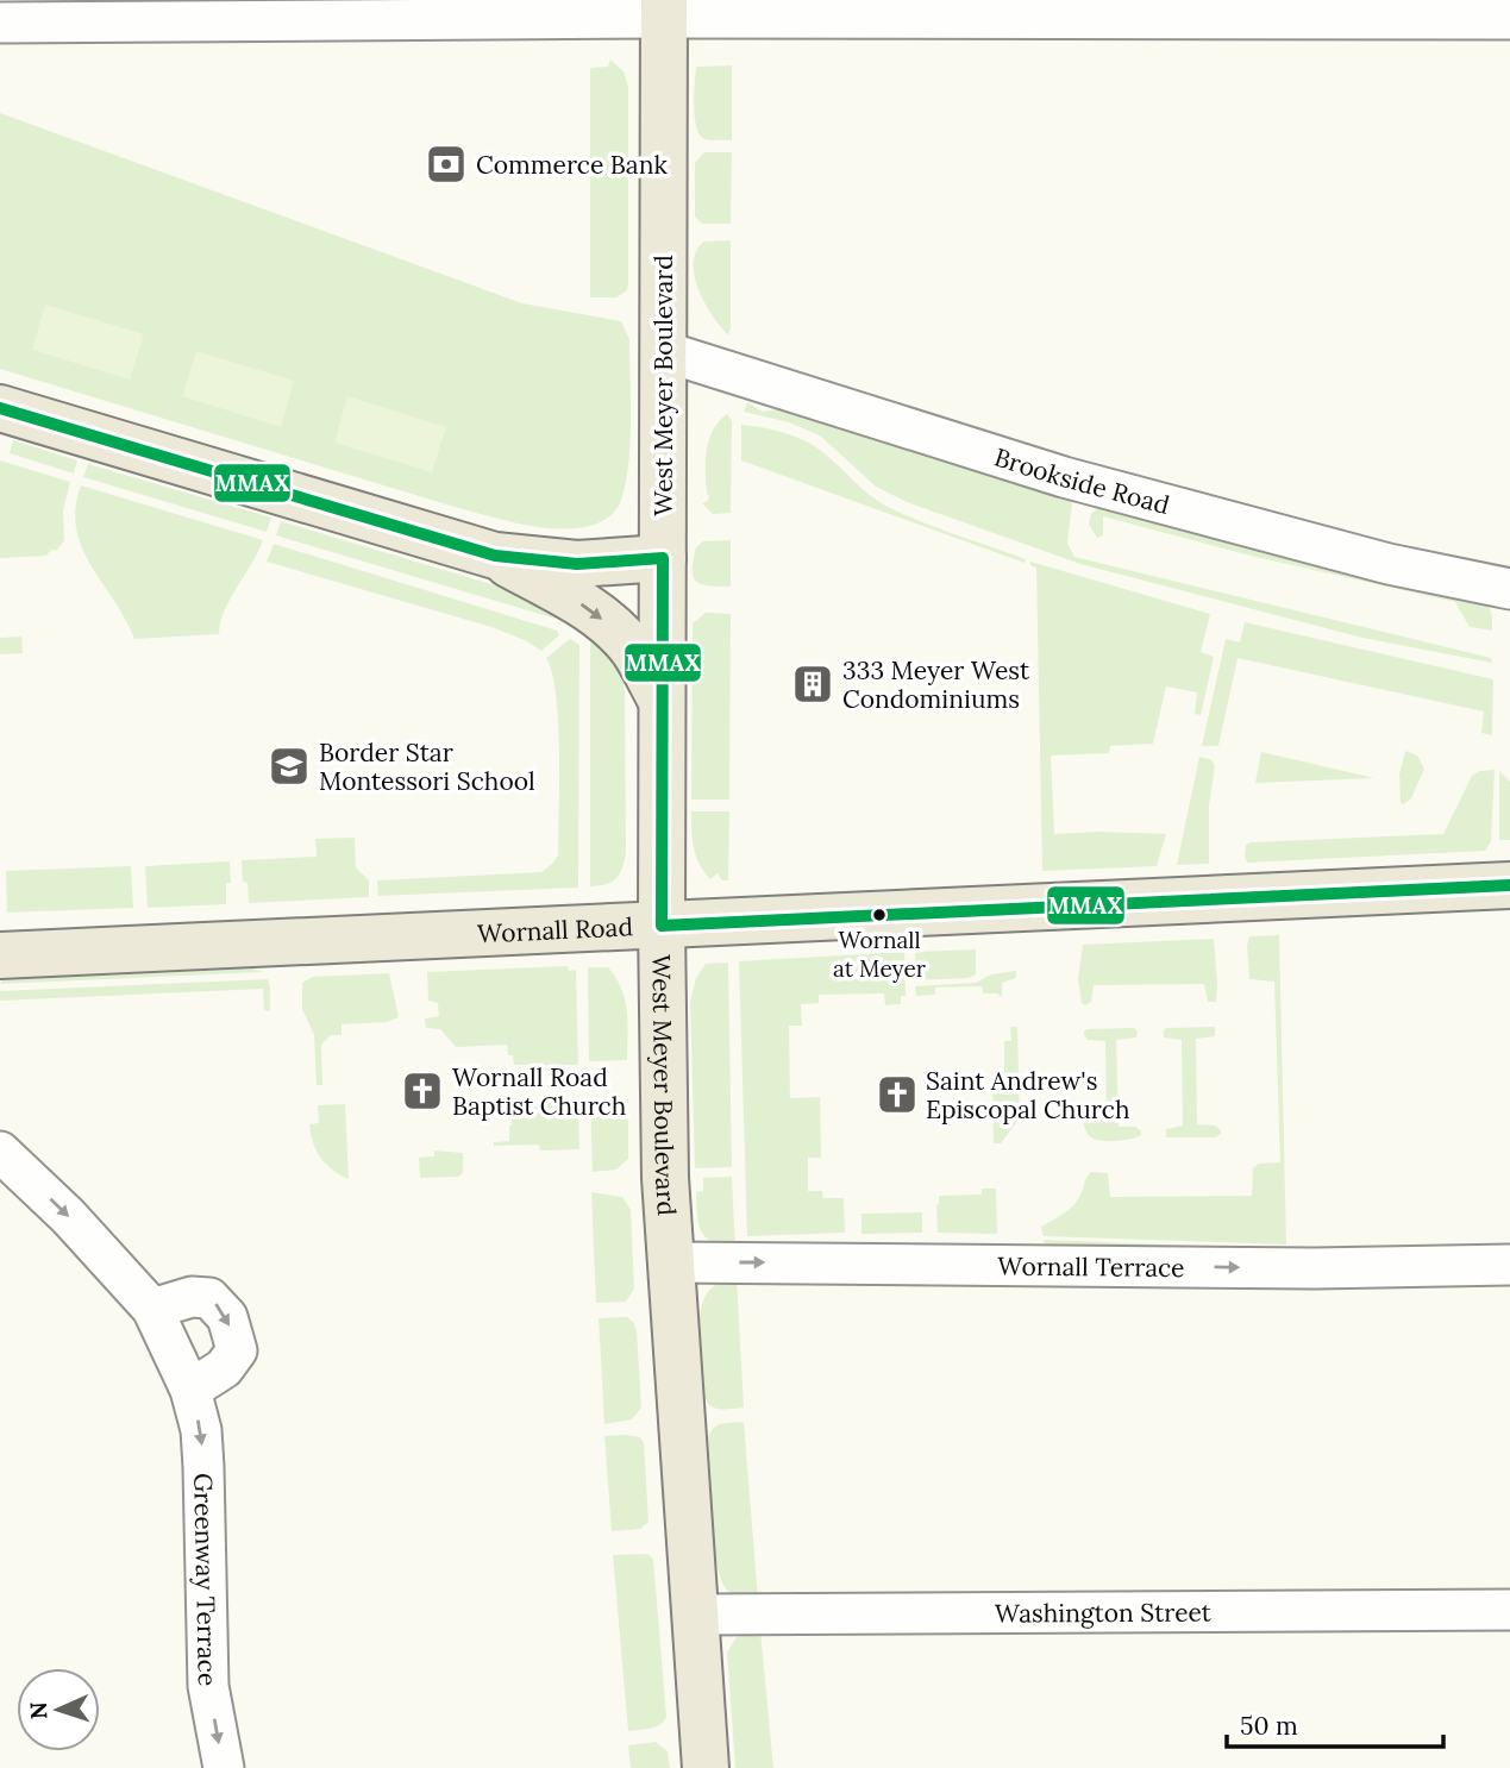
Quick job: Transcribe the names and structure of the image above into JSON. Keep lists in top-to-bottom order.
{
  "streets": {
    "main road": ["West Meyer Boulevard", "Wornall Road"],
    "street": [
      "Brookside Road",
      "Wornall Terrace",
      "Greenway Terrace",
      "Washington Street"
    ]
  },
  "crossings": [
    ["West Meyer Boulevard", "Brookside Road"],
    ["West Meyer Boulevard", "Wornall Road"],
    ["West Meyer Boulevard", "Wornall Terrace"],
    ["West Meyer Boulevard", "Washington Street"]
  ],
  "one_way": ["Wornall Terrace", "Greenway Terrace"],
  "places": {
    "bank": ["Commerce Bank"],
    "building": ["333 Meyer West Condominiums"],
    "school or university": ["Border Star Montessori School"],
    "other": ["Wornall at Meyer"],
    "church": ["Wornall Road Baptist Church", "Saint Andrew's Episcopal Church"]
  },
  "lines": ["transit line MMAX"],
  "scale_bar": "50 m",
  "north": "left"
}
